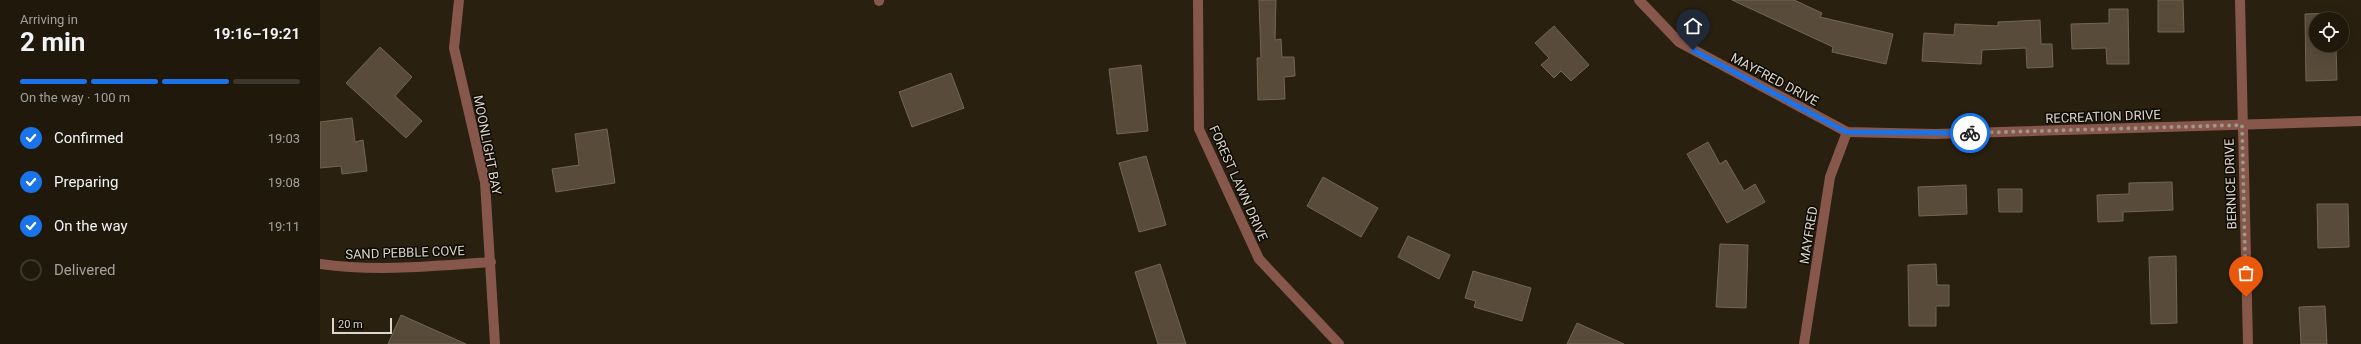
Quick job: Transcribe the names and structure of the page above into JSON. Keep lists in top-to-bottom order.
{
  "streets": {
    "street": [
      "MAYFRED DRIVE",
      "RECREATION DRIVE",
      "MOONLIGHT BAY",
      "FOREST LAWN DRIVE",
      "BERNICE DRIVE",
      "MAYFRED",
      "SAND PEBBLE COVE"
    ]
  },
  "crossings": [
    ["MAYFRED DRIVE", "RECREATION DRIVE"],
    ["MAYFRED DRIVE", "MAYFRED"],
    ["RECREATION DRIVE", "BERNICE DRIVE"],
    ["RECREATION DRIVE", "MAYFRED"],
    ["MOONLIGHT BAY", "SAND PEBBLE COVE"]
  ],
  "scale_bar": "20 m",
  "page": {
    "heading": ["2 min", "Arriving in", "19:16–19:21"],
    "bar": "On the way · 100 m",
    "list": [
      ["Confirmed", "19:03"],
      ["Preparing", "19:08"],
      ["On the way", "19:11"],
      "Delivered"
    ],
    "scale": "20 m"
  }
}
